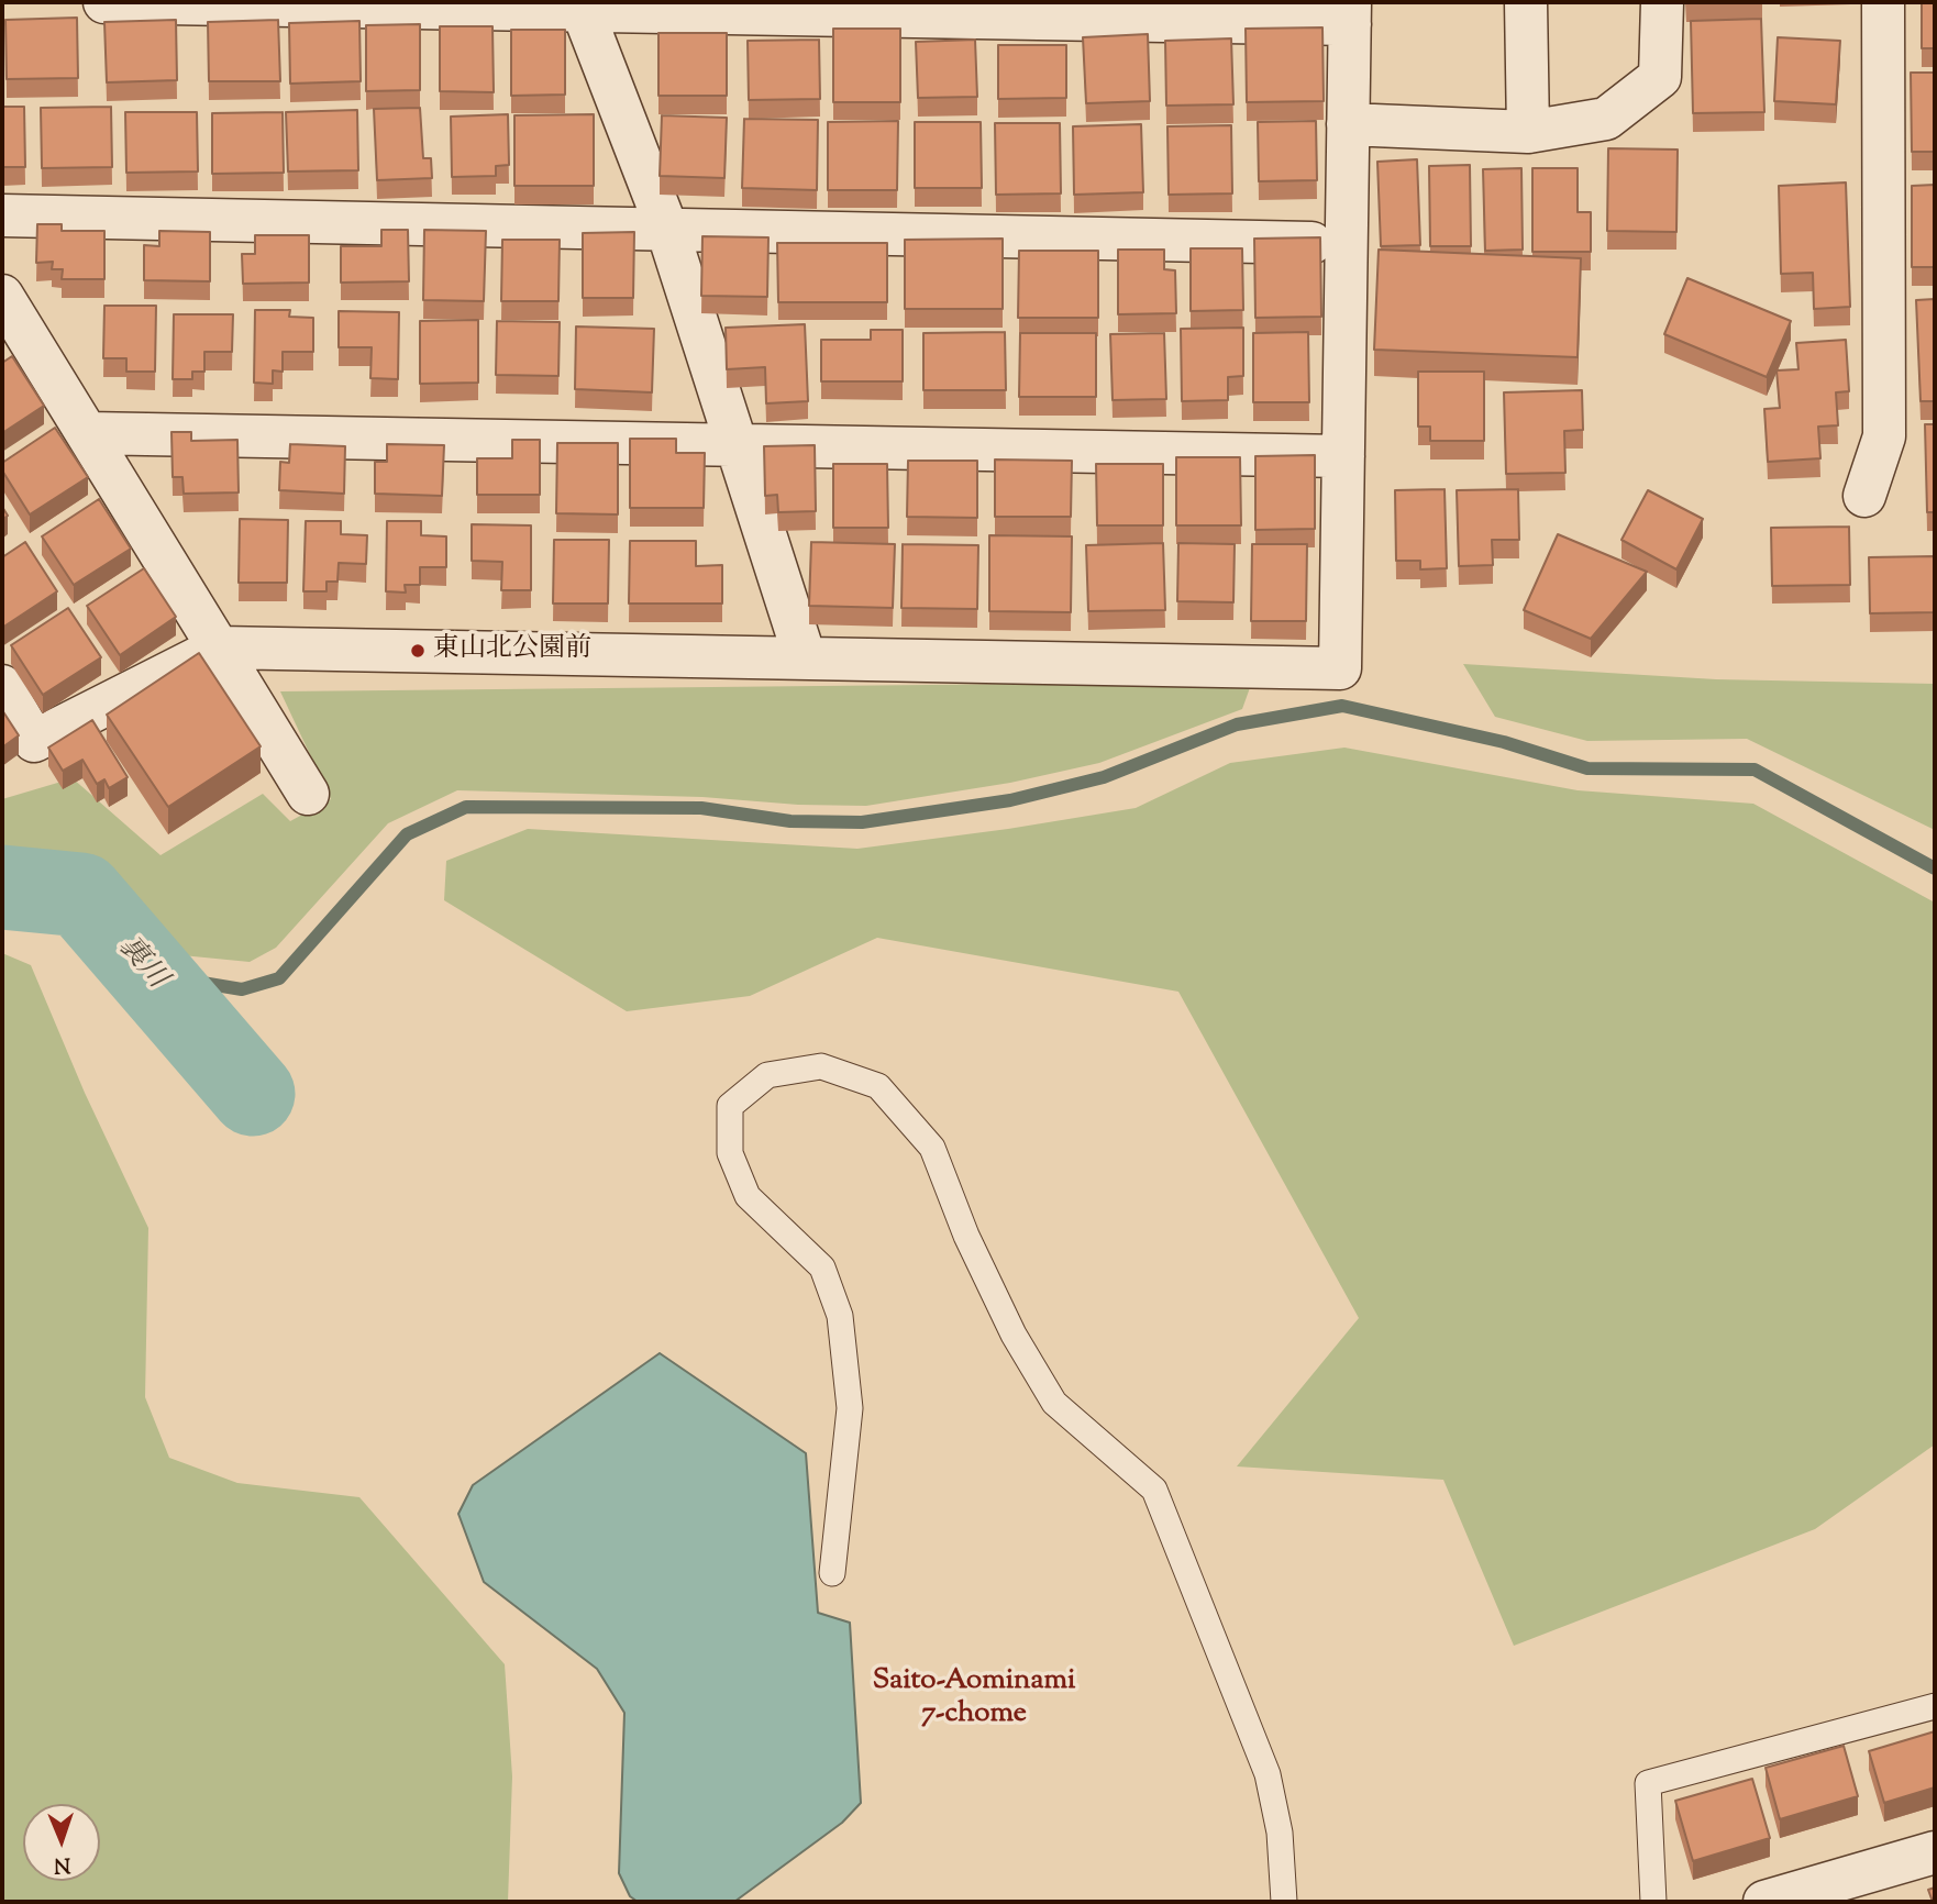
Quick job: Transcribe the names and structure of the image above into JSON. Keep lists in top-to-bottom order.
{
  "districts": ["Saito-Aominami 7-chome"],
  "water": ["裏川"],
  "places": ["東山北公園前"],
  "north": "bottom"
}
